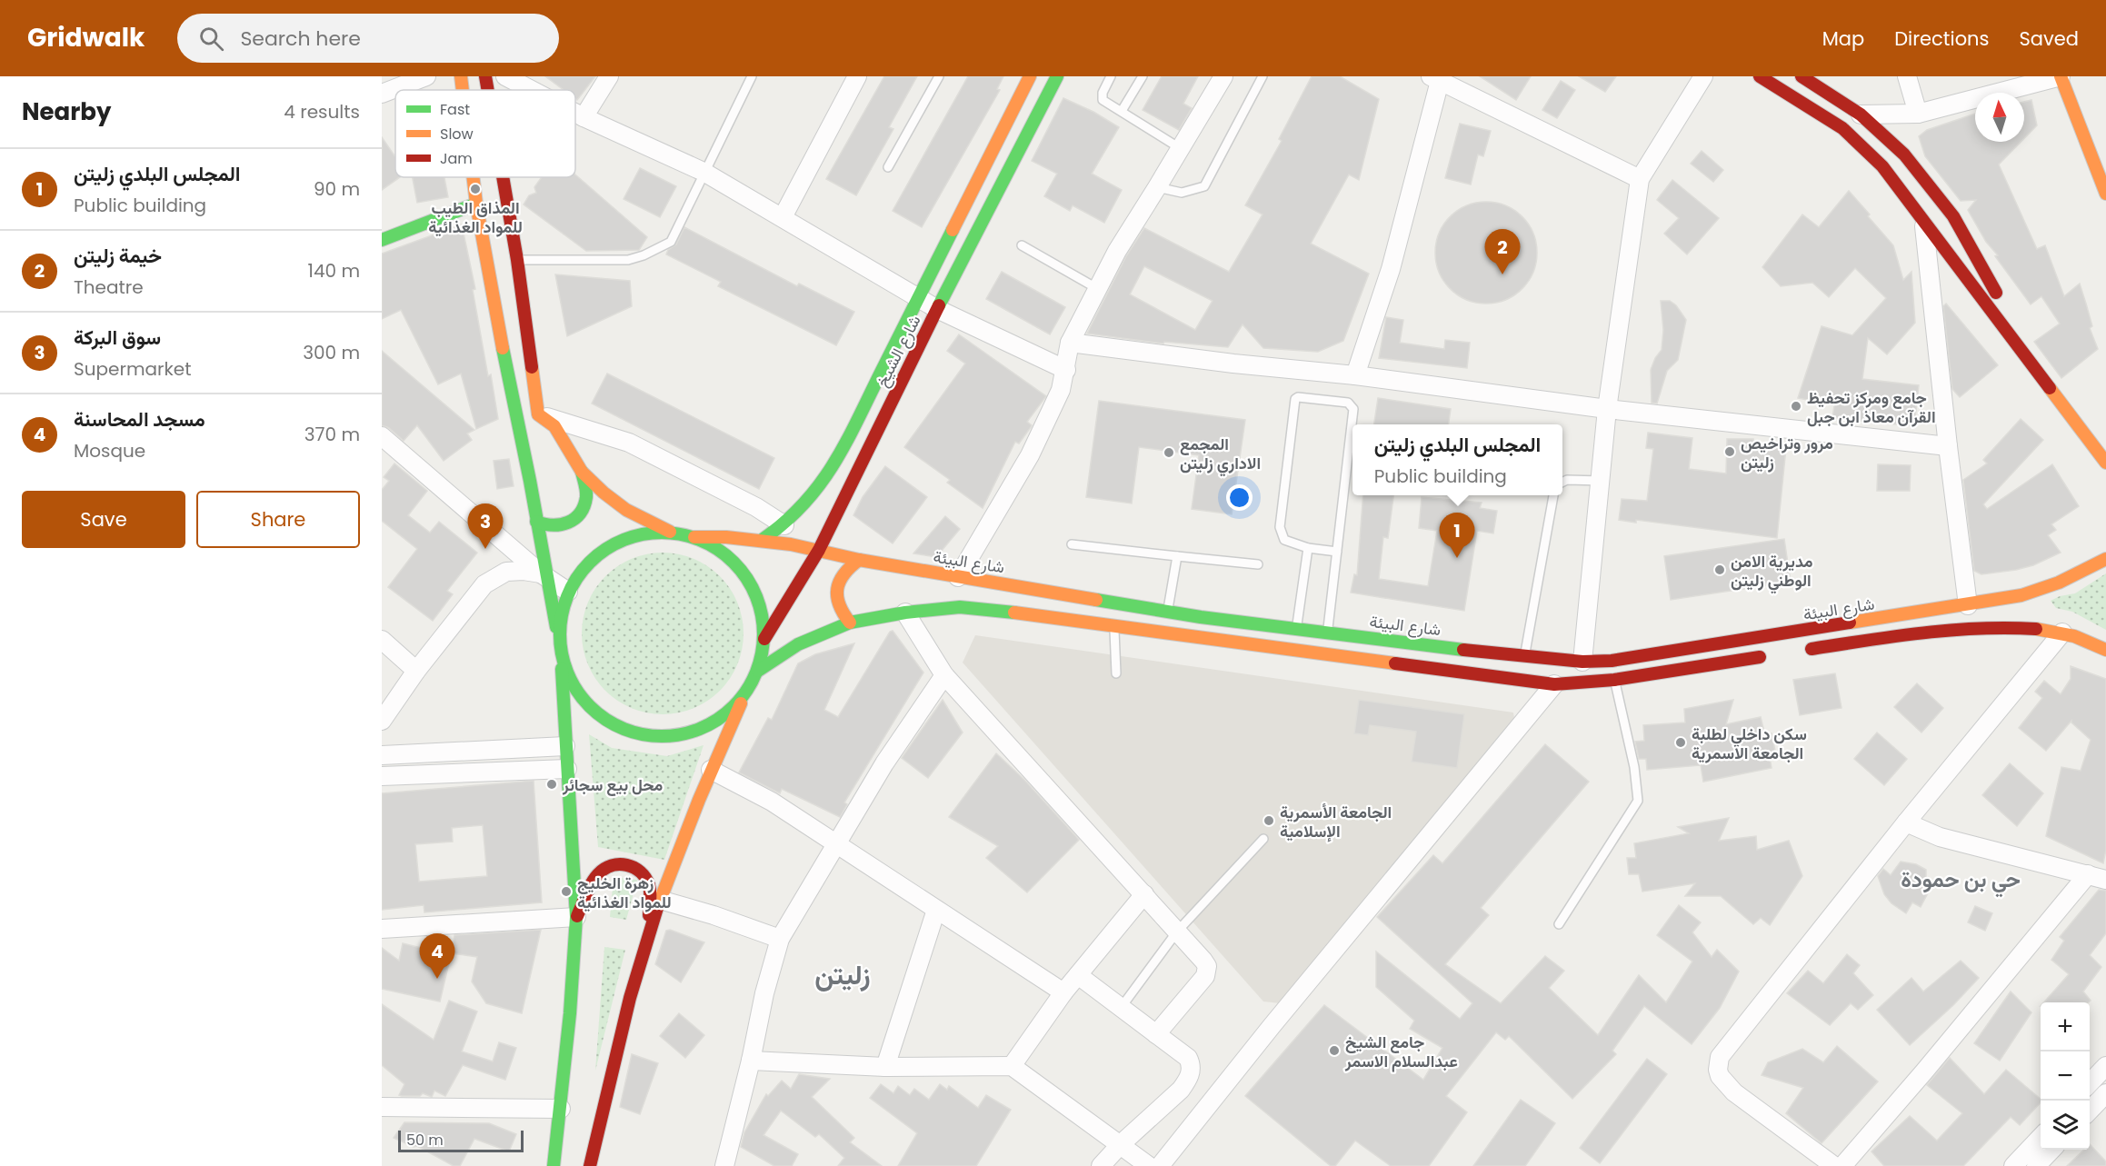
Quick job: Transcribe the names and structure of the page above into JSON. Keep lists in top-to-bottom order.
{
  "streets": {
    "main road": ["شارع الشيخ", "شارع البيئة"]
  },
  "crossings": [
    ["شارع الشيخ", "شارع البيئة"]
  ],
  "districts": ["حي بن حمودة", "زليتن"],
  "places": [
    "المذاق الطيب للمواد الغذائية",
    "جامع ومركز تحفيظ القرآن معاذ ابن جبل",
    "مرور وتراخيص زليتن",
    "المجمع الاداري زليتن",
    "مديرية الامن الوطني زليتن",
    "سكن داخلي لطلبة الجامعة اﻻسمرية",
    "محل بيع سجائر",
    "الجامعة الأسمرية الإسلامية",
    "زهرة الخليج للمواد الغذائية",
    "جامع الشيخ عبدالسلام الاسمر"
  ],
  "legend": ["Fast", "Slow", "Jam"],
  "scale_bar": "50 m",
  "north": "top",
  "page": {
    "header": "Gridwalk",
    "search": "Search here",
    "nav": ["Map", "Directions", "Saved"],
    "heading": ["Nearby", "4 results"],
    "list": [
      {
        "mark": "1",
        "name": "المجلس البلدي زليتن",
        "note": "Public building",
        "value": "90 m"
      },
      {
        "mark": "2",
        "name": "خيمة زليتن",
        "note": "Theatre",
        "value": "140 m"
      },
      {
        "mark": "3",
        "name": "سوق البركة",
        "note": "Supermarket",
        "value": "300 m"
      },
      {
        "mark": "4",
        "name": "مسجد المحاسنة",
        "note": "Mosque",
        "value": "370 m"
      }
    ],
    "pins": [
      "2",
      "3",
      "1",
      "4"
    ],
    "popup": ["المجلس البلدي زليتن", "Public building"],
    "buttons": ["Save", "Share"],
    "map_buttons": ["+", "−"],
    "scale": "50 m"
  }
}
